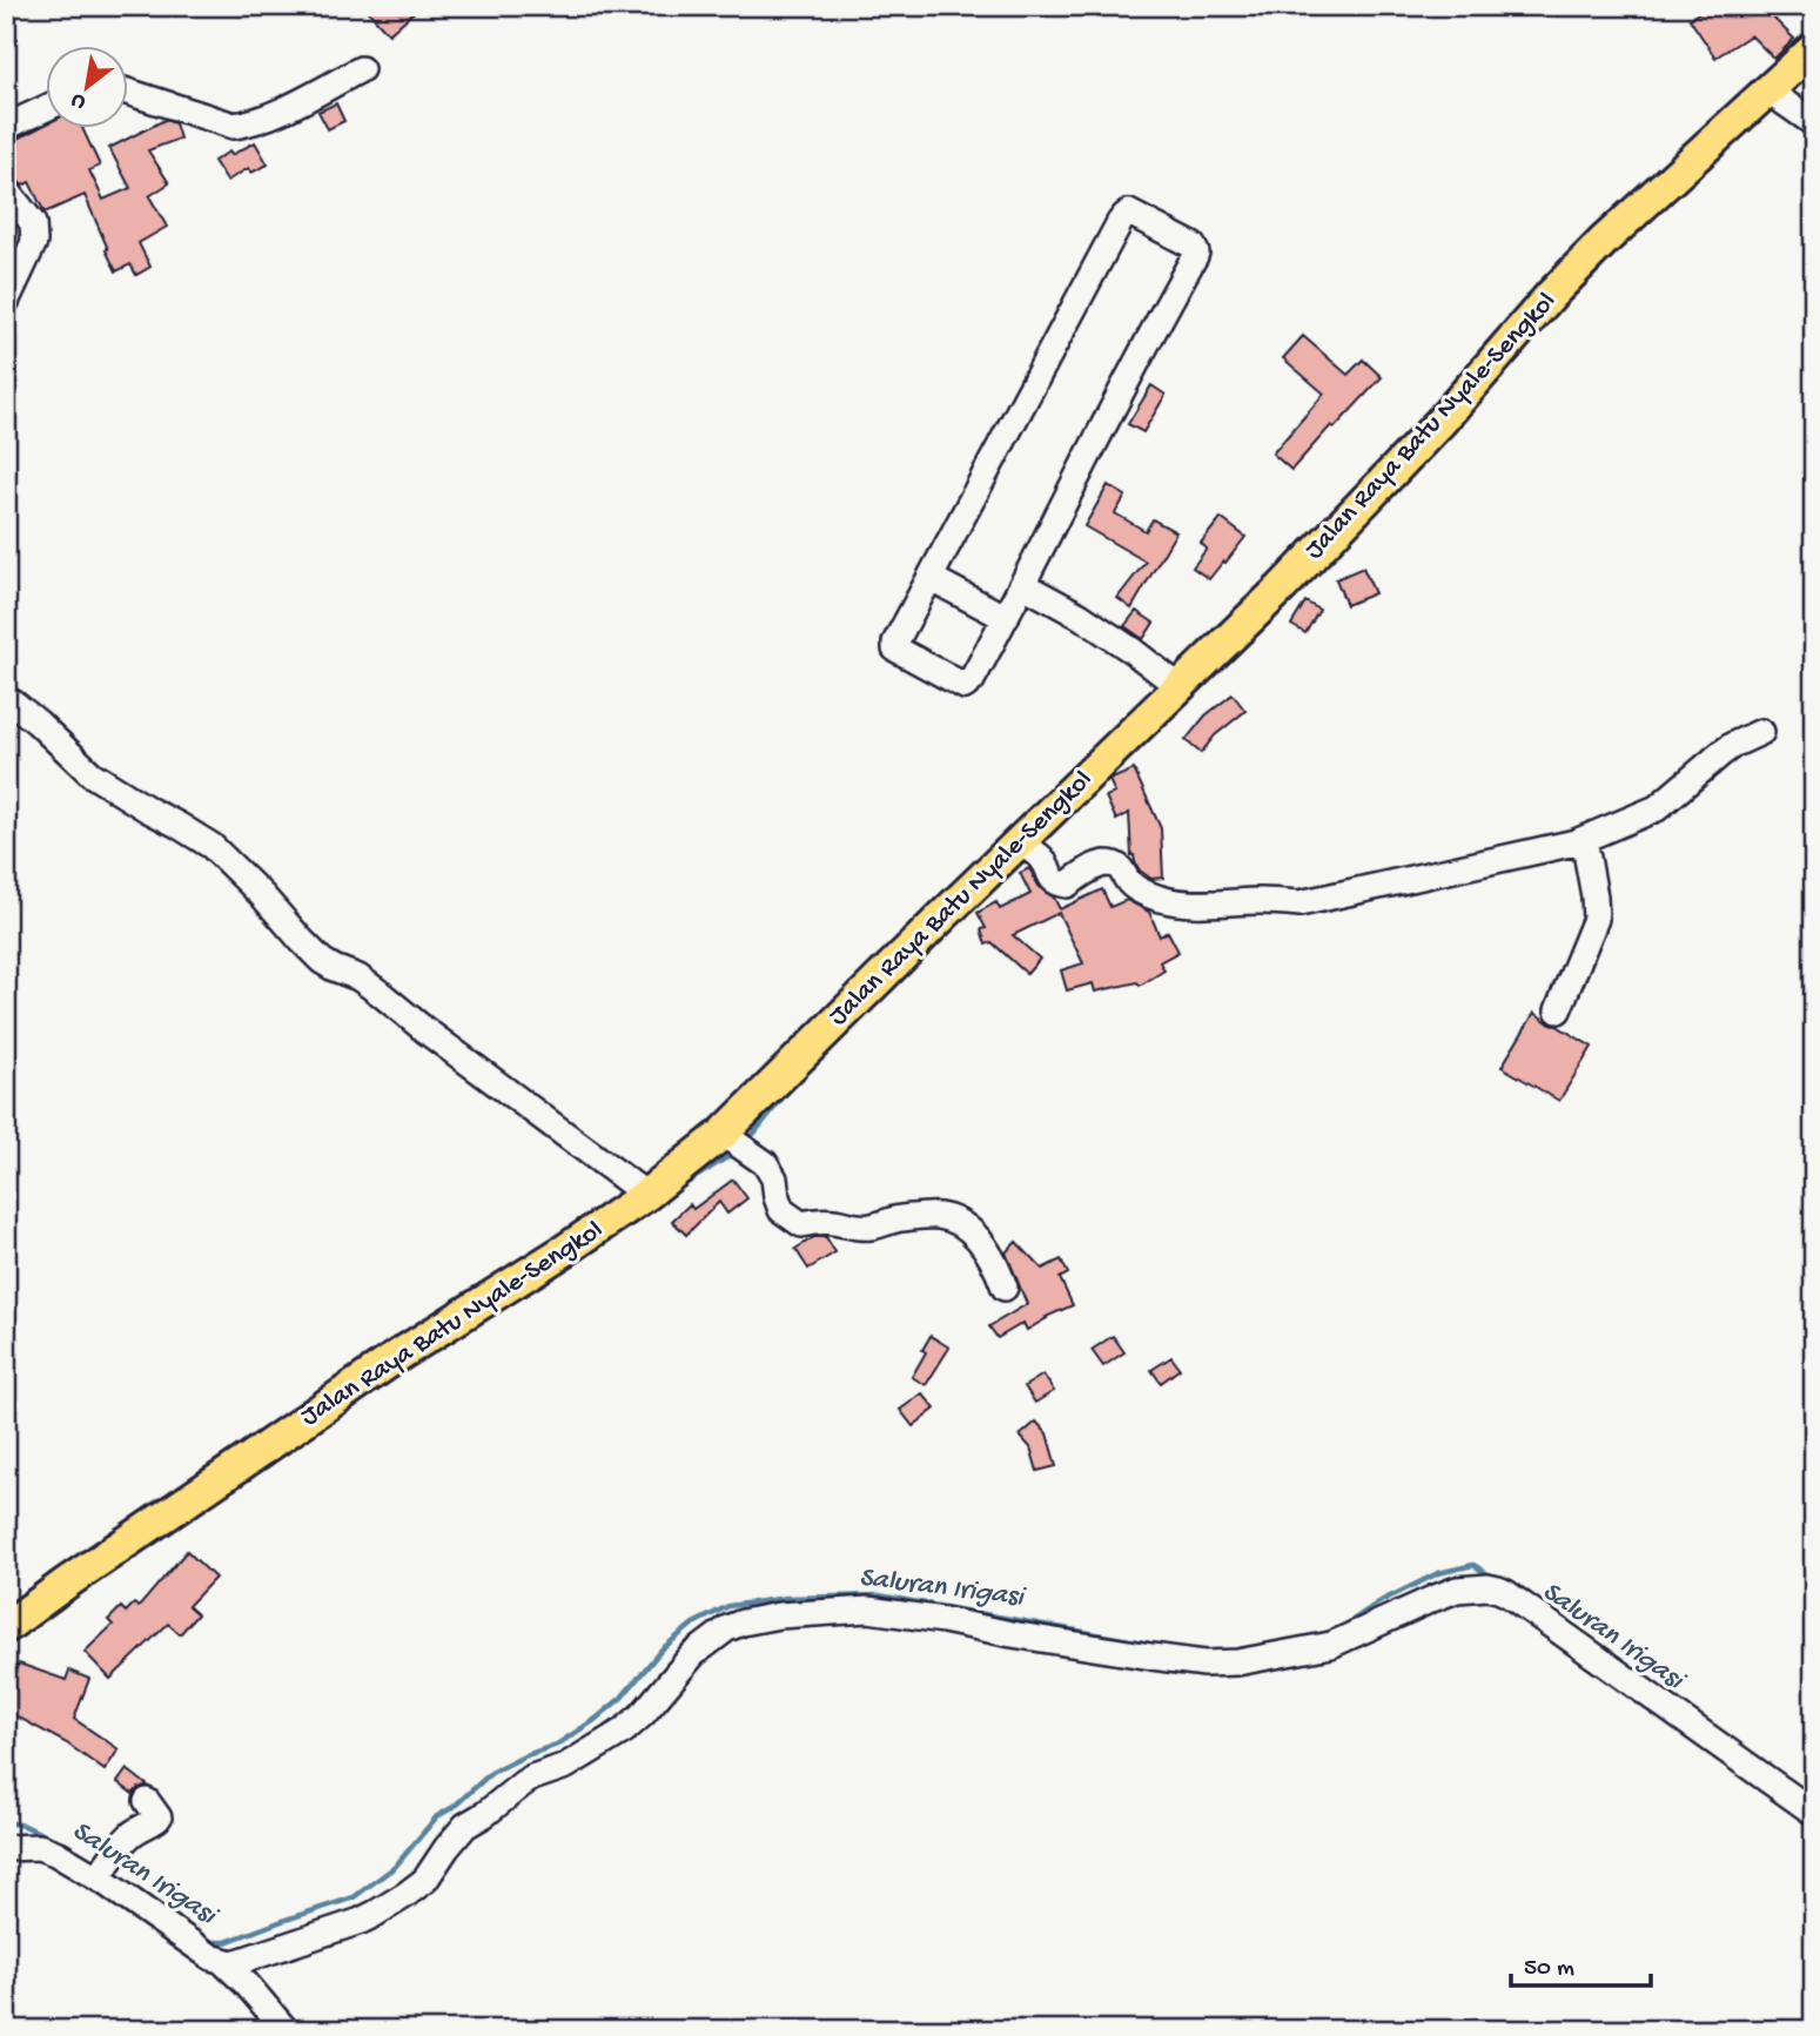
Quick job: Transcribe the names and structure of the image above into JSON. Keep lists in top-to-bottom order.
{
  "streets": {
    "main road": ["Jalan Raya Batu Nyale-Sengkol"]
  },
  "water": ["Saluran Irigasi"],
  "scale_bar": "50 m",
  "north": "bottom left"
}
